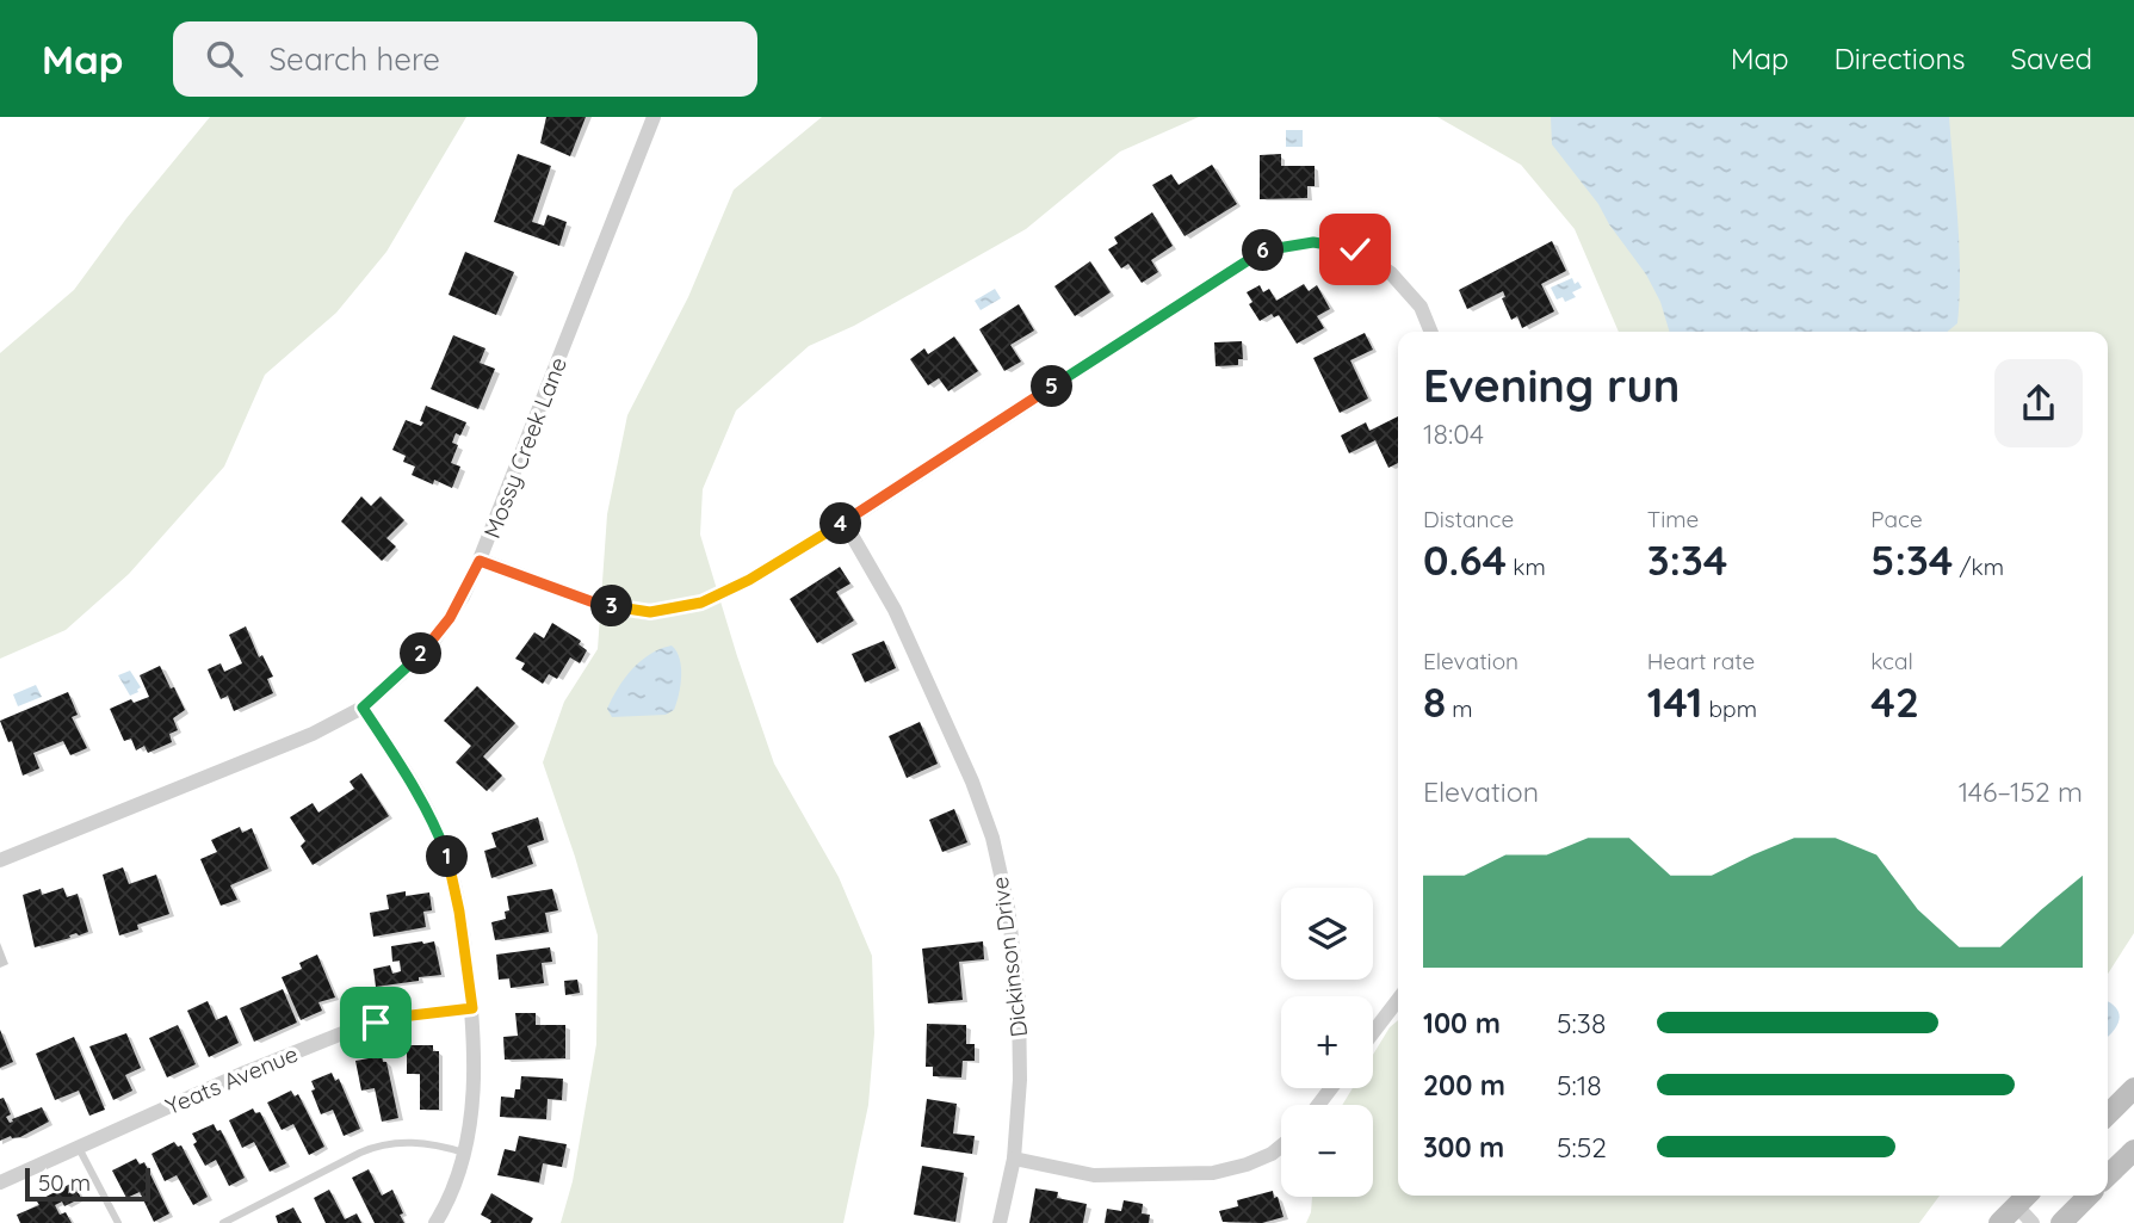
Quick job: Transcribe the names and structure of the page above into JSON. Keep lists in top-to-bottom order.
{
  "streets": {
    "street": ["Mossy Creek Lane", "Dickinson Drive", "Yeats Avenue"]
  },
  "scale_bar": "50 m",
  "page": {
    "header": "Map",
    "search": "Search here",
    "nav": ["Map", "Directions", "Saved"],
    "pins": [
      "6",
      "5",
      "4",
      "3",
      "2",
      "1"
    ],
    "heading": ["Evening run", "18:04"],
    "stats": [
      ["Distance", "0.64 km"],
      ["Time", "3:34"],
      ["Pace", "5:34 /km"],
      ["Elevation", "8 m"],
      ["Heart rate", "141 bpm"],
      ["kcal", "42"]
    ],
    "chart": ["Elevation", "146–152 m"],
    "map_buttons": ["+", "−"],
    "list": [
      {
        "name": "100 m",
        "note": "5:38"
      },
      {
        "name": "200 m",
        "note": "5:18"
      },
      {
        "name": "300 m",
        "note": "5:52"
      }
    ],
    "scale": "50 m"
  }
}
